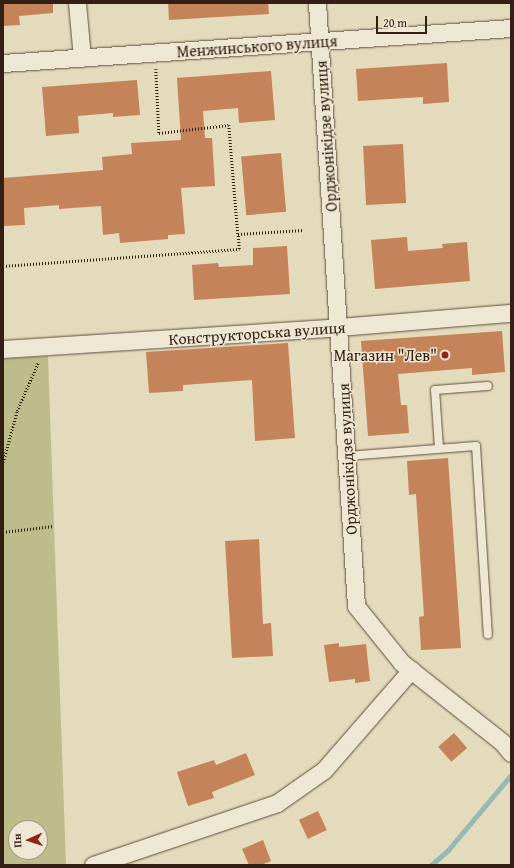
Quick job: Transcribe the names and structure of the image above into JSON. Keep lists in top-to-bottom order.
{
  "streets": {
    "street": ["Менжинського вулиця", "Орджонікідзе вулиця", "Конструкторська вулиця"]
  },
  "crossings": [
    ["Менжинського вулиця", "Орджонікідзе вулиця"],
    ["Орджонікідзе вулиця", "Конструкторська вулиця"]
  ],
  "places": ["Магазин \"Лев\""],
  "scale_bar": "20 m",
  "north": "left"
}
